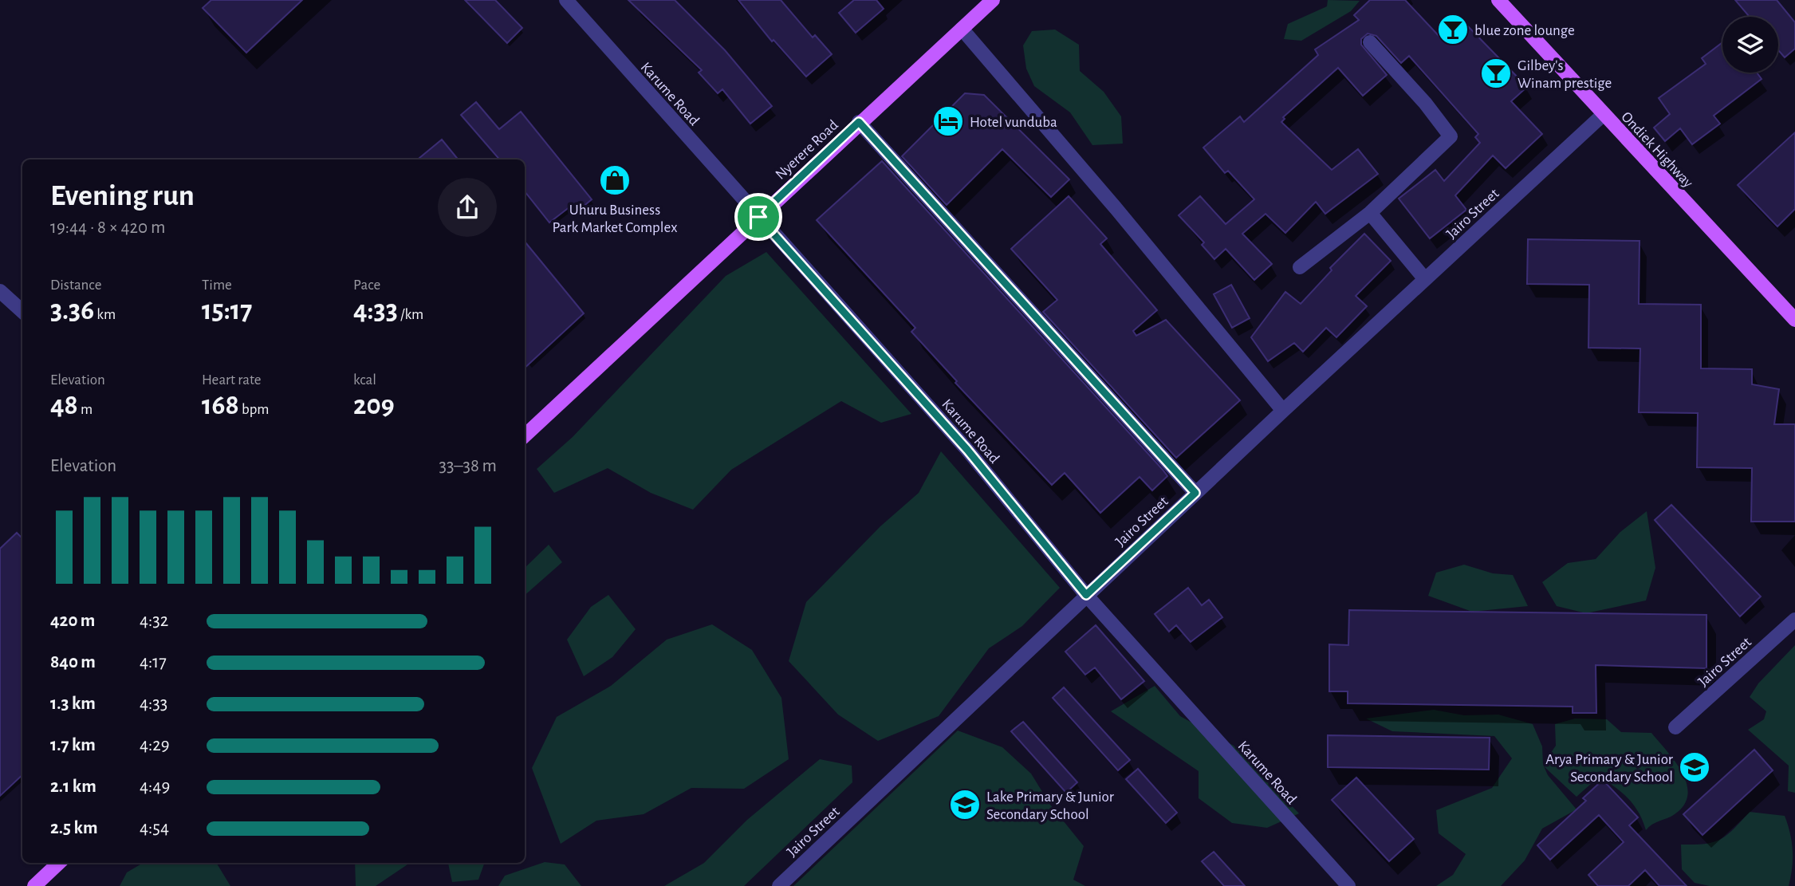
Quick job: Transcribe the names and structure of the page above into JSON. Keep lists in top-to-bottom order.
{
  "streets": {
    "main road": ["Nyerere Road", "Ondiek Highway"],
    "street": ["Karume Road", "Jairo Street"]
  },
  "crossings": [
    ["Karume Road", "Nyerere Road"],
    ["Karume Road", "Jairo Street"],
    ["Ondiek Highway", "Jairo Street"]
  ],
  "places": {
    "bar": ["blue zone lounge", "Gilbey's Winam prestige"],
    "hotel": ["Hotel vunduba"],
    "shop": ["Uhuru Business Park Market Complex"],
    "school or university": ["Arya Primary & Junior Secondary School", "Lake Primary & Junior Secondary School"]
  },
  "page": {
    "heading": ["Evening run", "19:44 · 8 × 420 m"],
    "stats": [
      ["Distance", "3.36 km"],
      ["Time", "15:17"],
      ["Pace", "4:33 /km"],
      ["Elevation", "48 m"],
      ["Heart rate", "168 bpm"],
      ["kcal", "209"]
    ],
    "chart": ["Elevation", "33–38 m"],
    "list": [
      {
        "name": "420 m",
        "note": "4:32"
      },
      {
        "name": "840 m",
        "note": "4:17"
      },
      {
        "name": "1.3 km",
        "note": "4:33"
      },
      {
        "name": "1.7 km",
        "note": "4:29"
      },
      {
        "name": "2.1 km",
        "note": "4:49"
      },
      {
        "name": "2.5 km",
        "note": "4:54"
      }
    ]
  }
}
